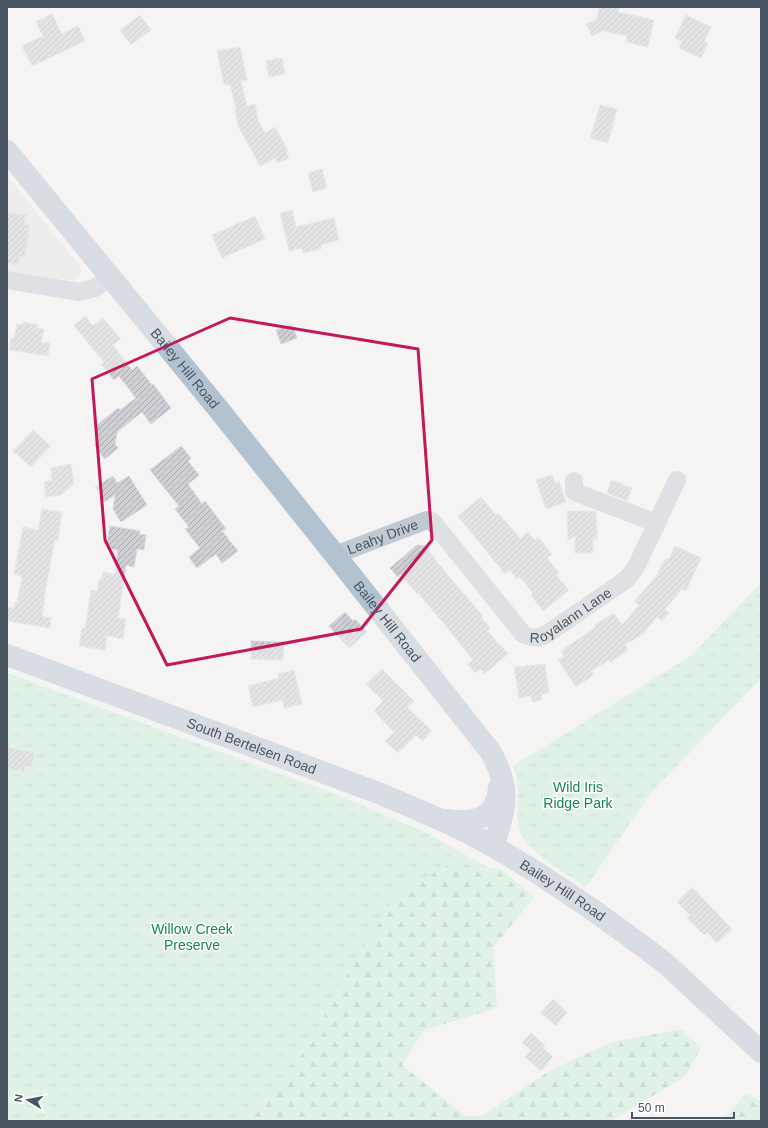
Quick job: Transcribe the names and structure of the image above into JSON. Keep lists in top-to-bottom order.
{
  "streets": {
    "main road": ["Bailey Hill Road", "South Bertelsen Road"],
    "street": ["Leahy Drive", "Royalann Lane"]
  },
  "crossings": [
    ["Bailey Hill Road", "Leahy Drive"],
    ["Bailey Hill Road", "South Bertelsen Road"],
    ["Leahy Drive", "Royalann Lane"]
  ],
  "parks": ["Wild Iris Ridge Park", "Willow Creek Preserve"],
  "scale_bar": "50 m",
  "north": "left"
}
